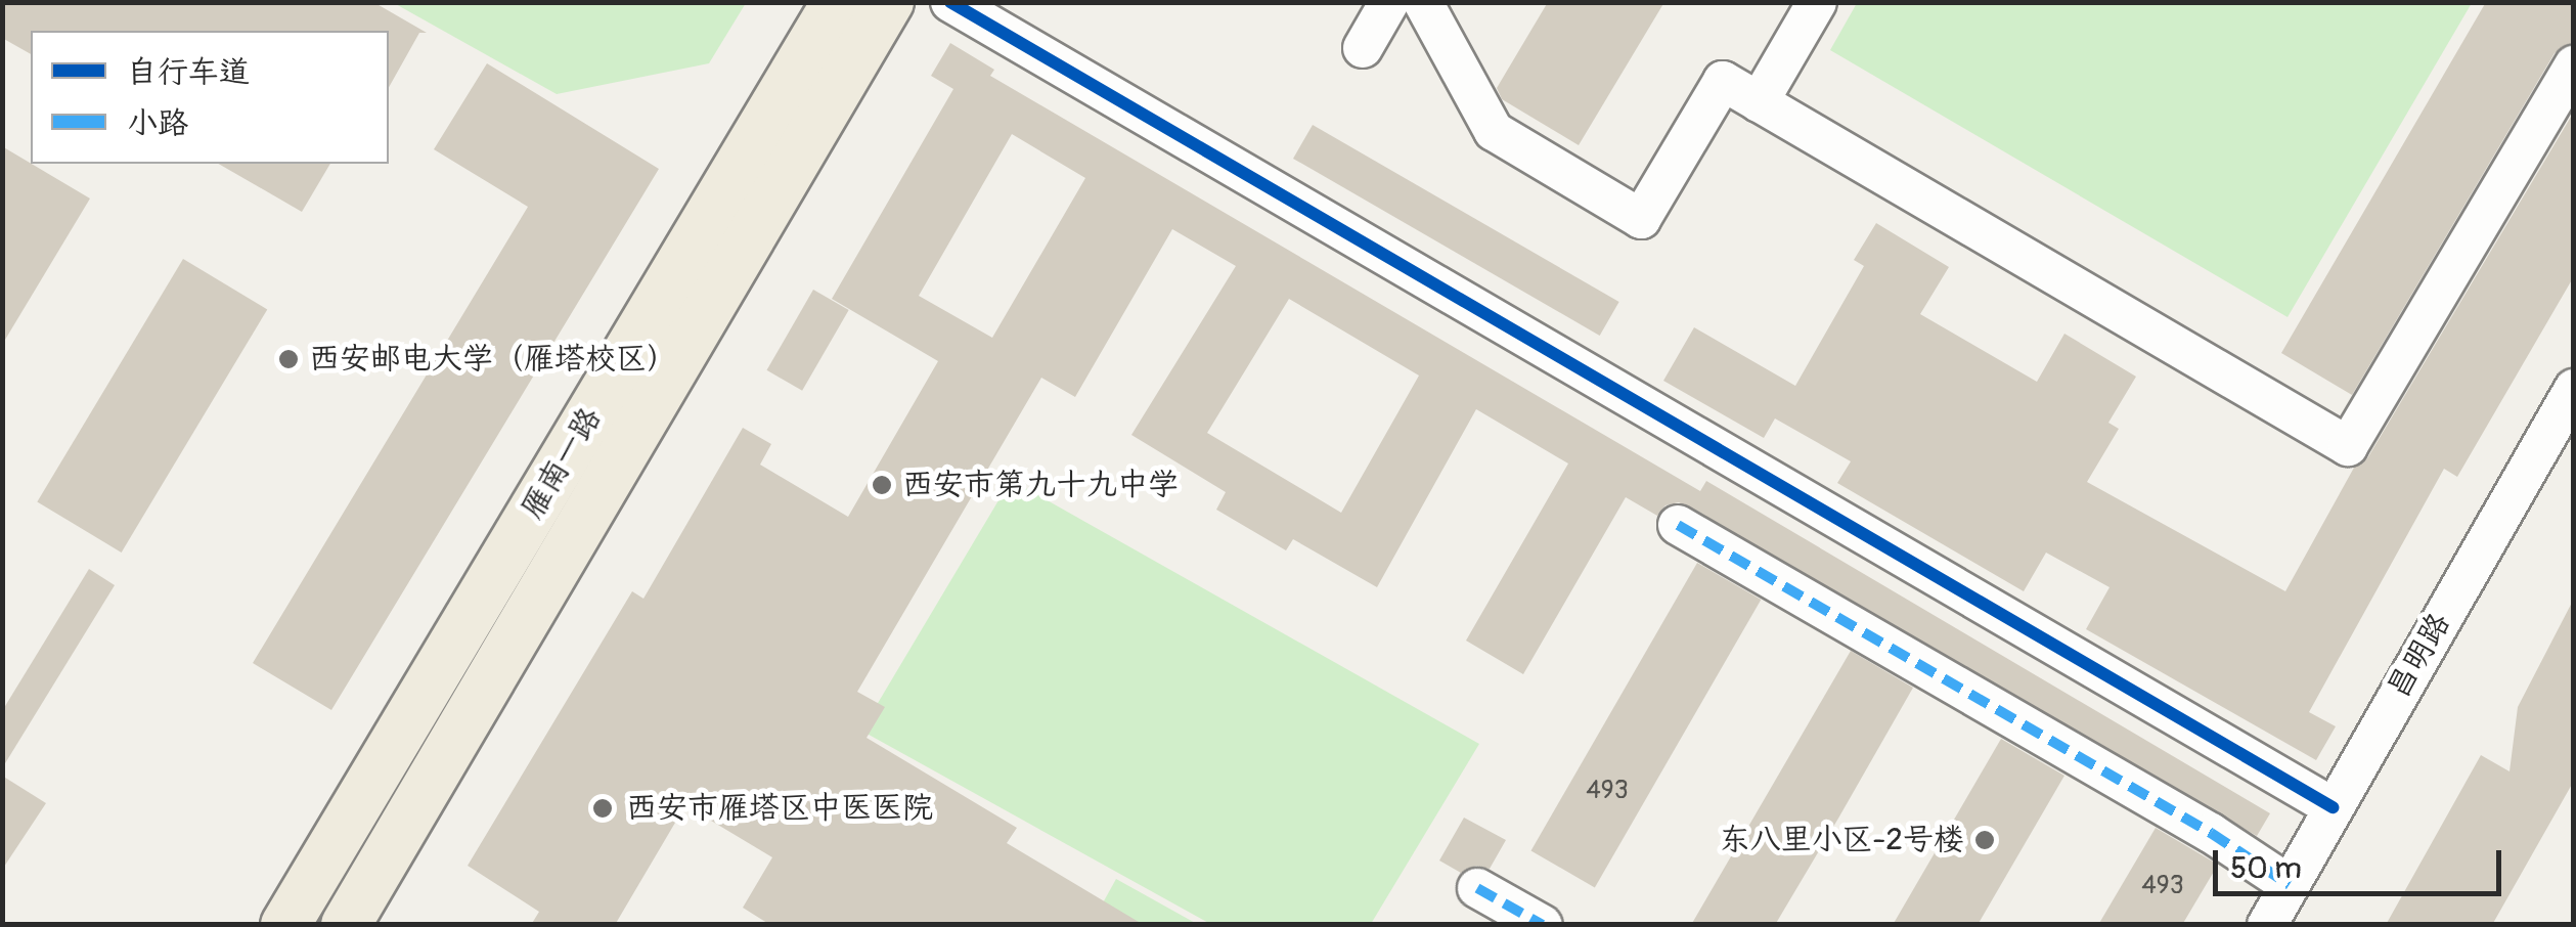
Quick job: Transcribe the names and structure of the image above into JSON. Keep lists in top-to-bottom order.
{
  "streets": {
    "main road": ["雁南一路"],
    "street": ["昌明路"]
  },
  "places": [
    "西安邮电大学（雁塔校区）",
    "西安市第九十九中学",
    "西安市雁塔区中医医院",
    "东八里小区-2号楼"
  ],
  "house_numbers": ["493", "493"],
  "legend": ["自行车道", "小路"],
  "scale_bar": "50 m"
}
